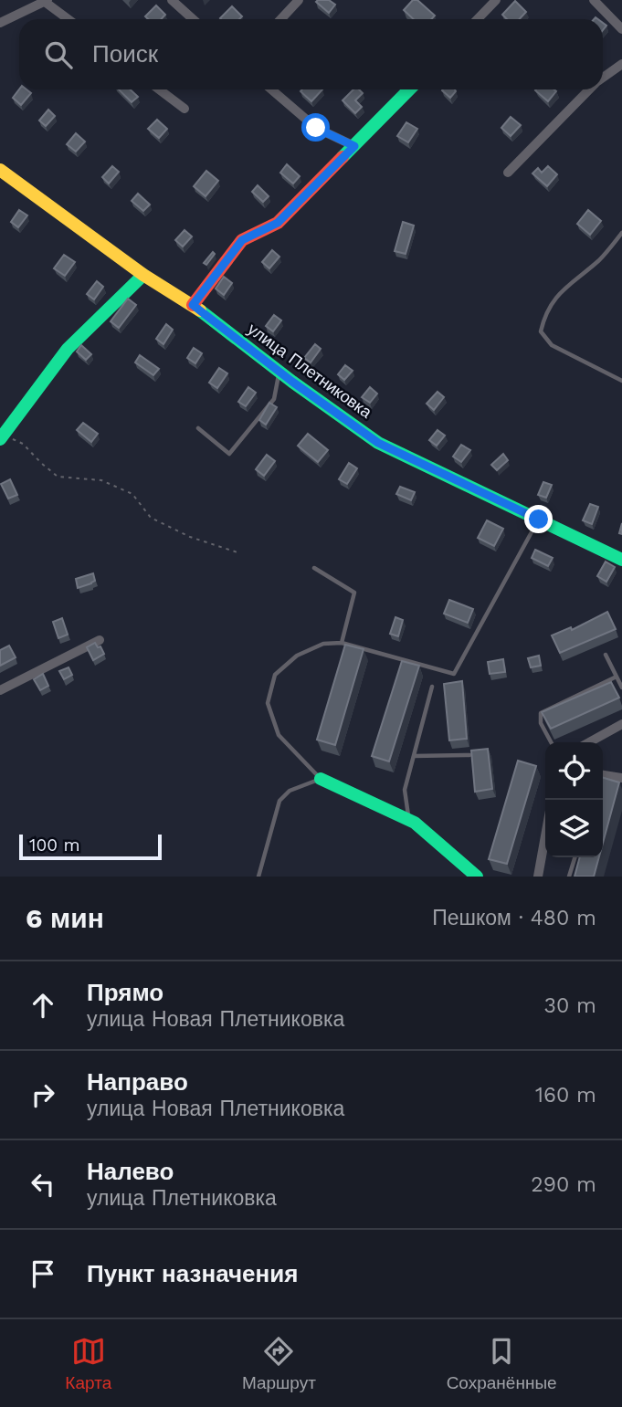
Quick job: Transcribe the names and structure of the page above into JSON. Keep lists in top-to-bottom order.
{
  "streets": {
    "street": ["улица Плетниковка"]
  },
  "scale_bar": "100 m",
  "page": {
    "search": "Поиск",
    "scale": "100 m",
    "heading": ["6 мин", "Пешком · 480 m"],
    "list": [
      ["Прямо", "улица Новая Плетниковка", "30 m"],
      ["Направо", "улица Новая Плетниковка", "160 m"],
      ["Налево", "улица Плетниковка", "290 m"],
      "Пункт назначения"
    ],
    "nav": ["Карта", "Маршрут", "Сохранённые"]
  }
}
